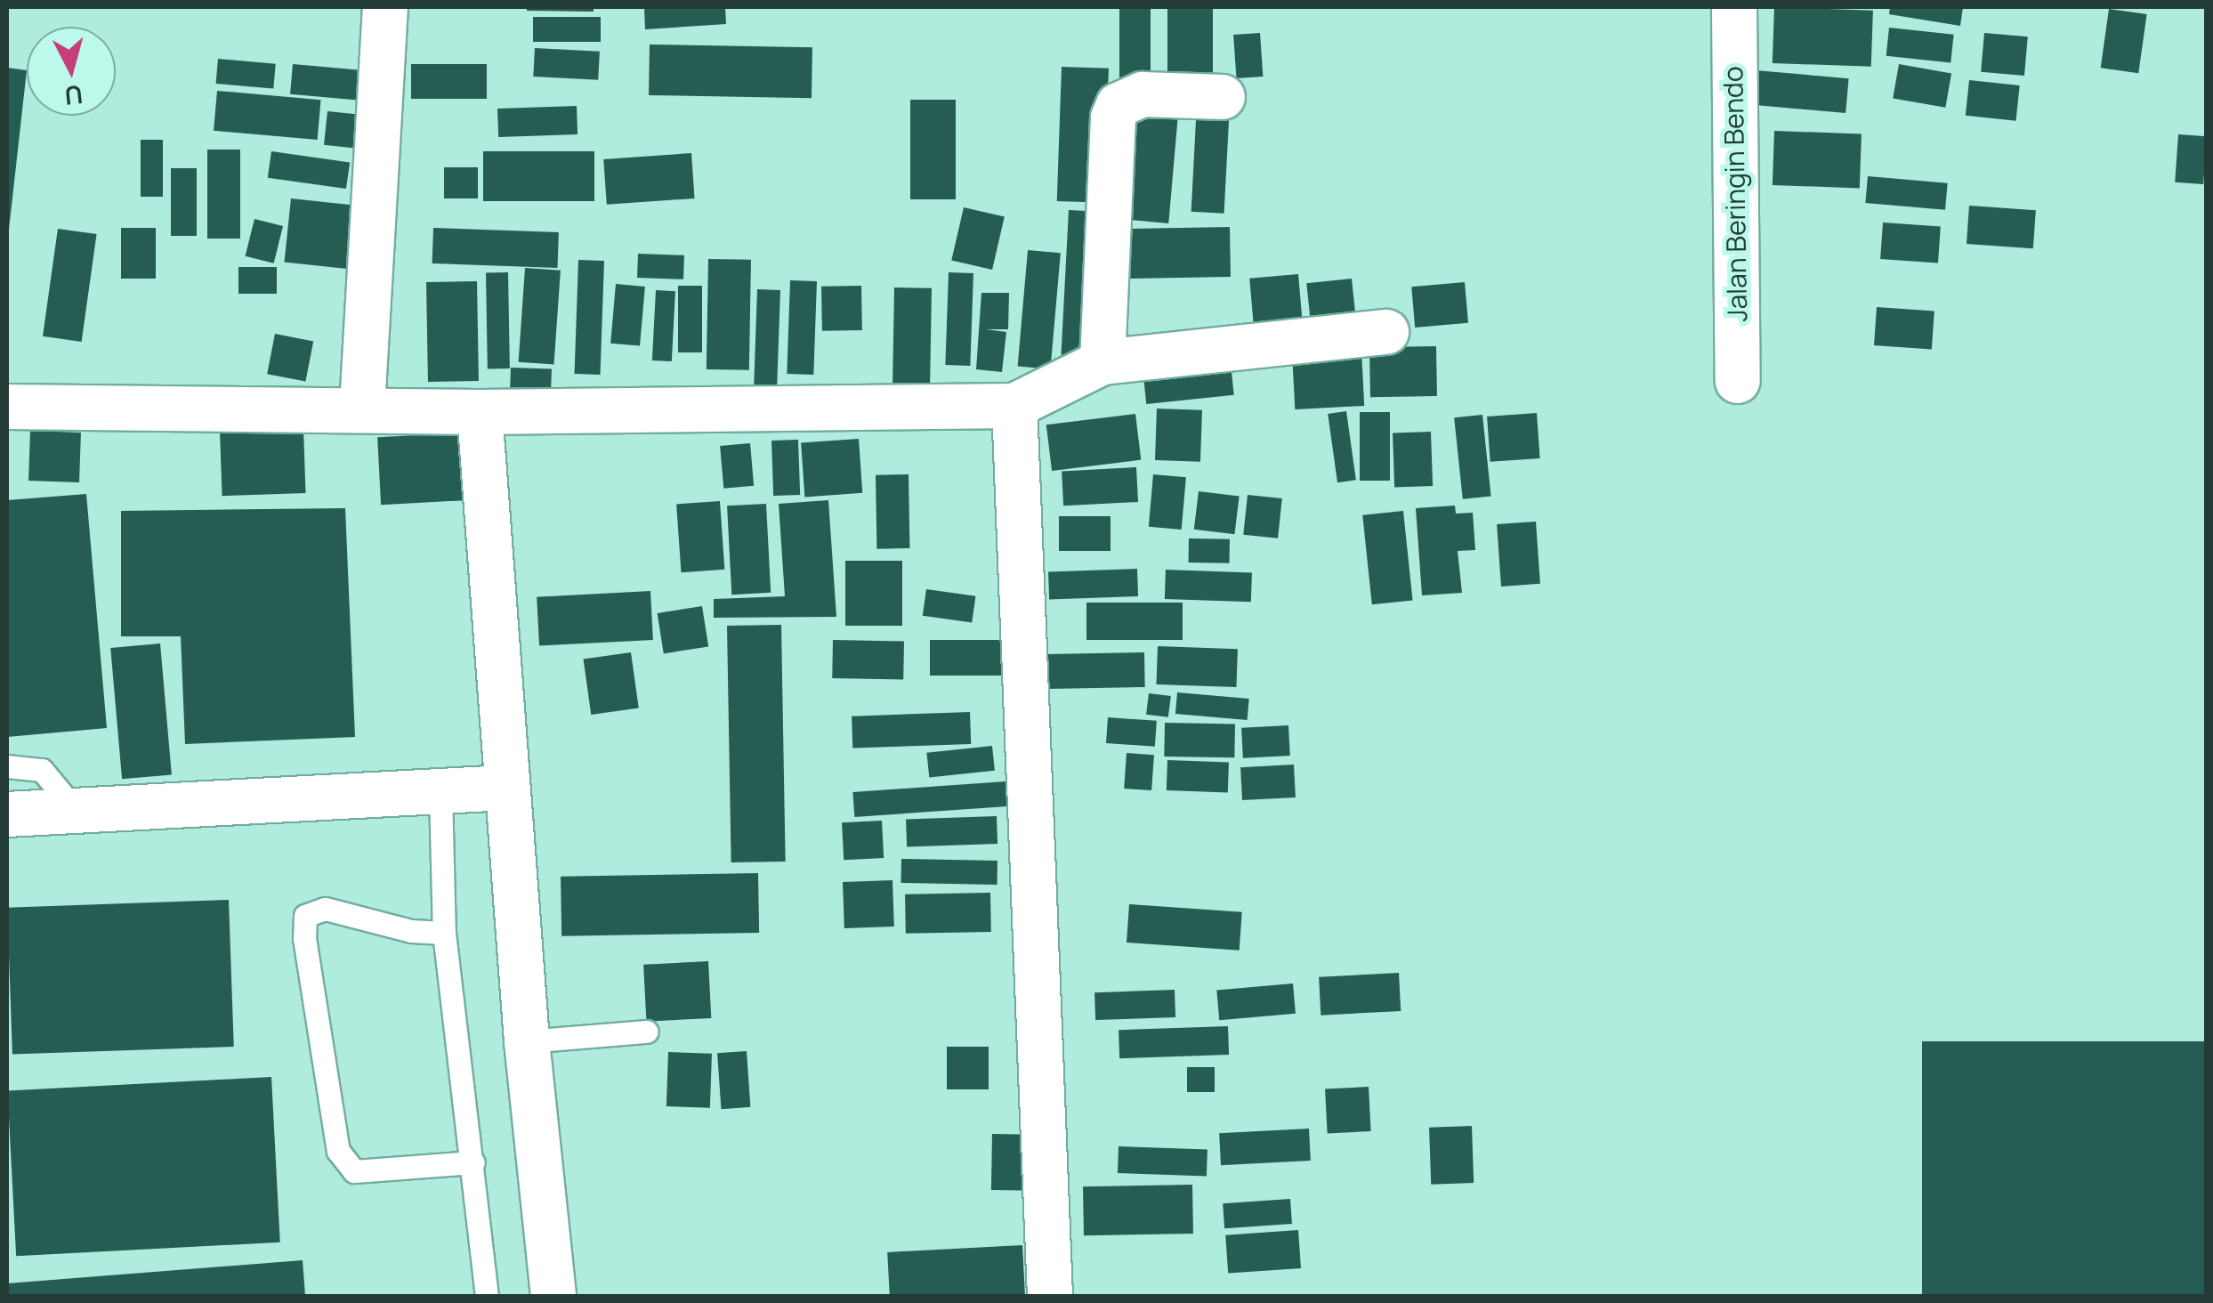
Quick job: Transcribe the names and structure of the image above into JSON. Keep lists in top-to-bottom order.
{
  "streets": {
    "street": ["Jalan Beringin Bendo"]
  },
  "north": "bottom"
}
